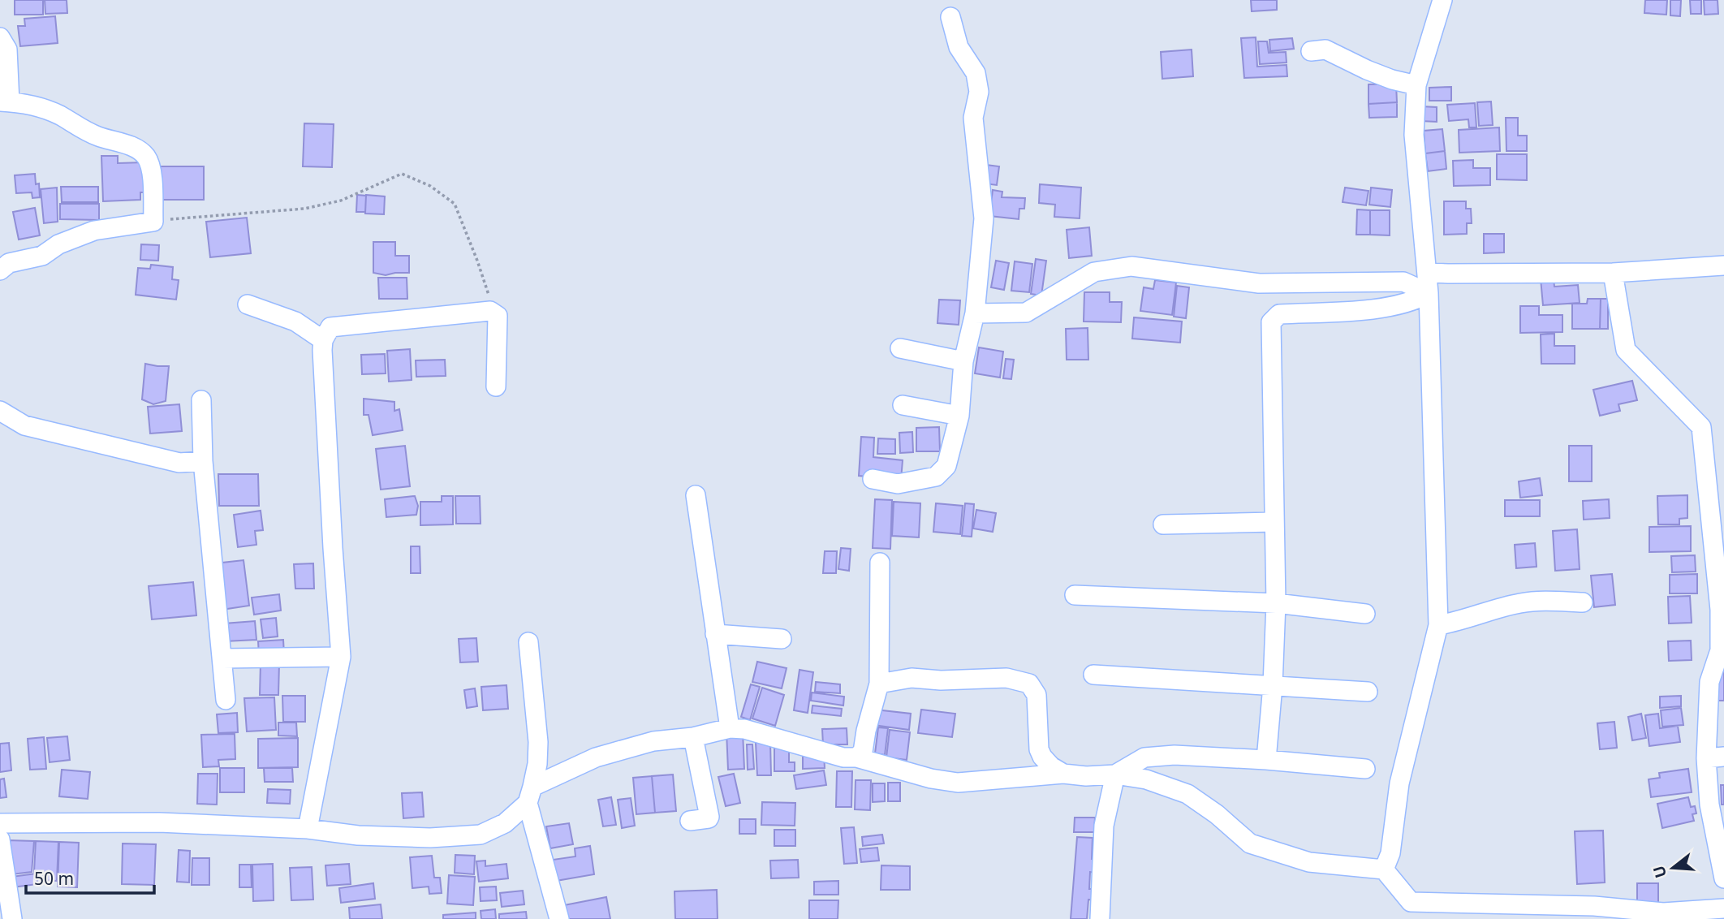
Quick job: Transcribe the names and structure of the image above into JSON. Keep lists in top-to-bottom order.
{
  "scale_bar": "50 m",
  "north": "left"
}
